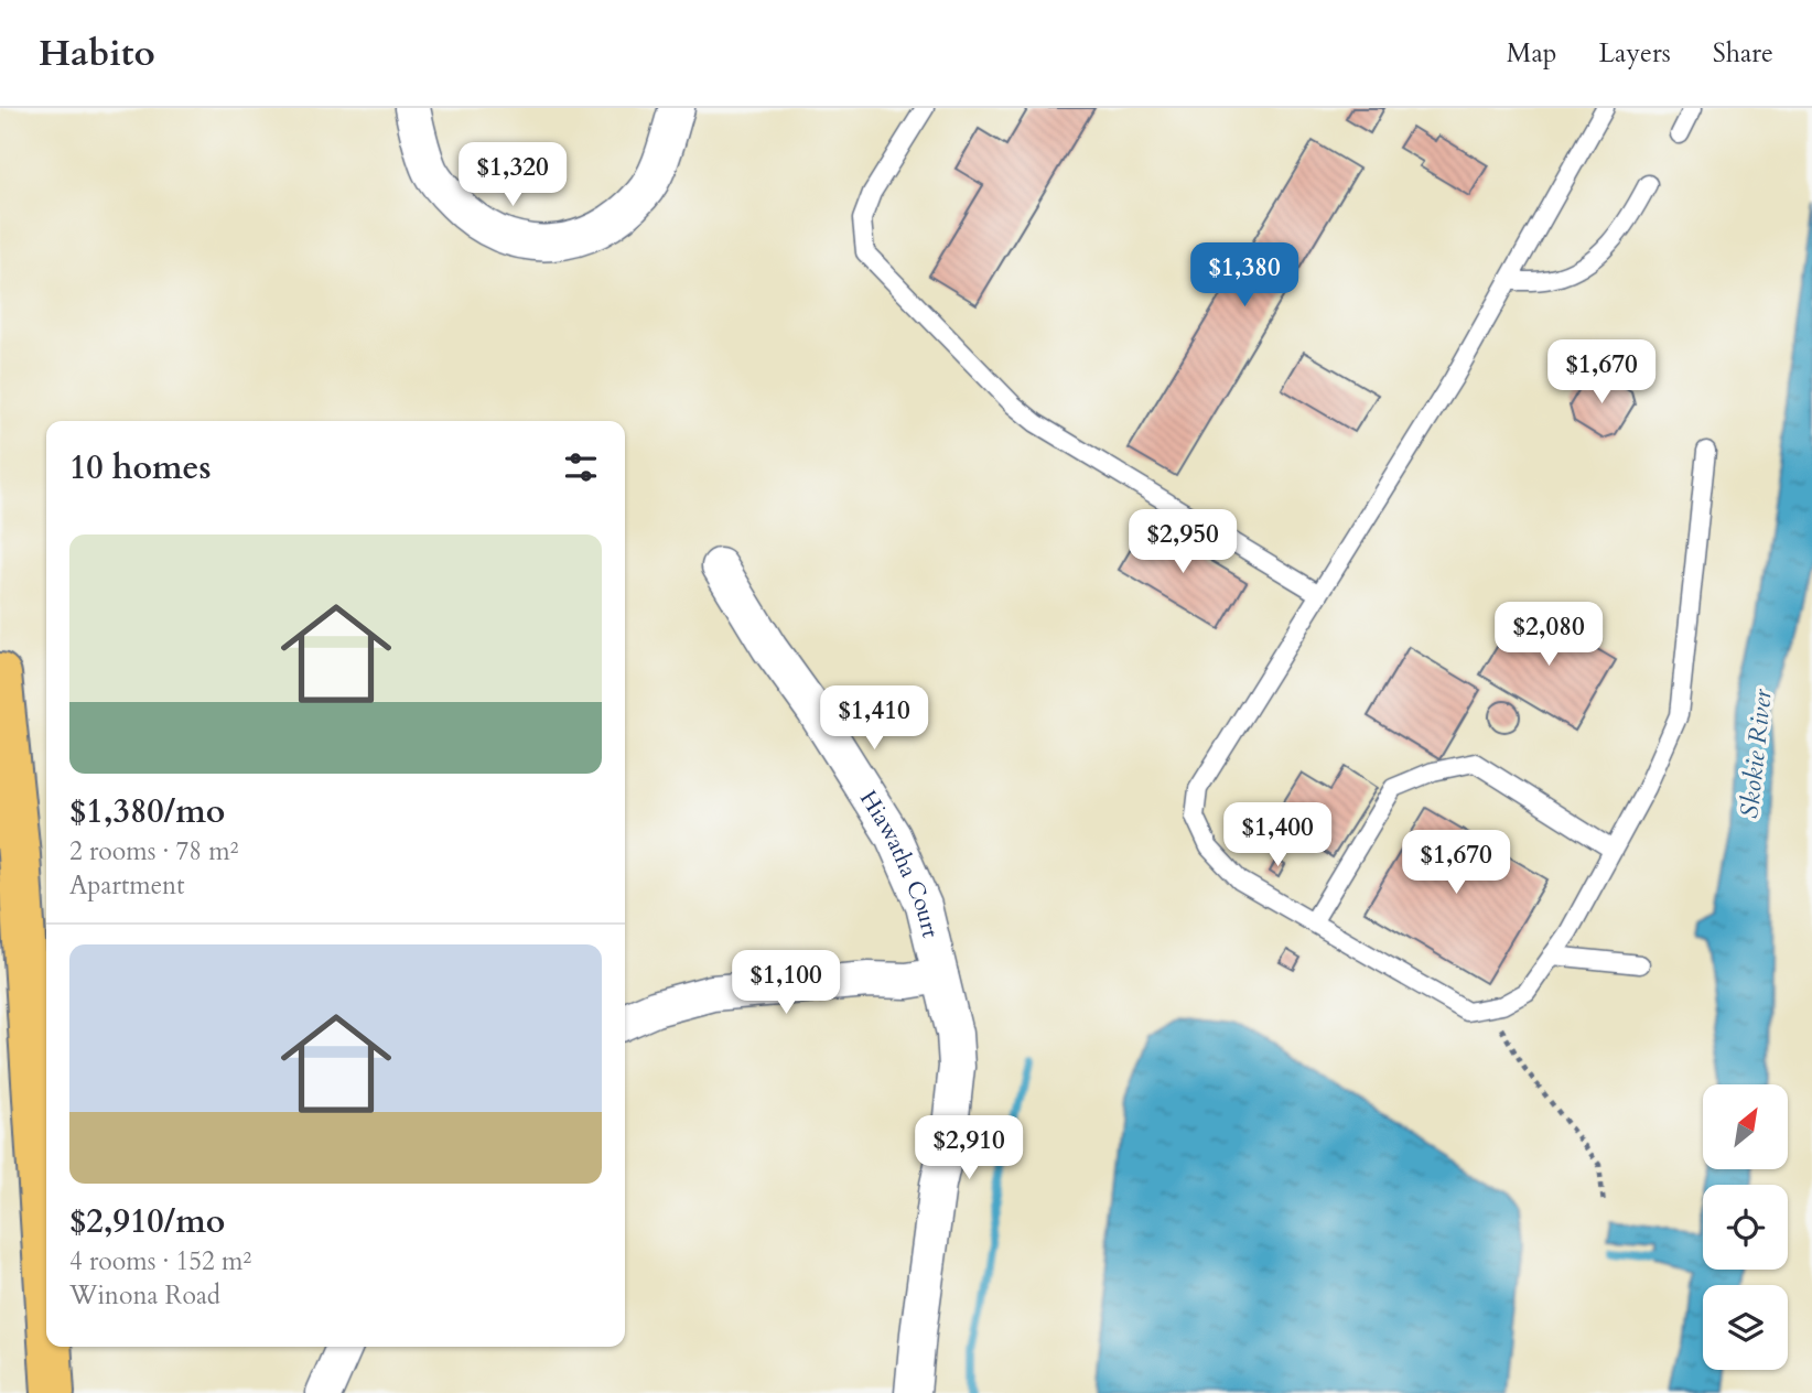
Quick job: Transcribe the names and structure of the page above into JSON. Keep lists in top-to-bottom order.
{
  "streets": {
    "street": ["Hiawatha Court"]
  },
  "water": ["Skokie River"],
  "north": "top right",
  "page": {
    "header": "Habito",
    "nav": ["Map", "Layers", "Share"],
    "price": [
      "$1,320",
      "$1,380",
      "$1,670",
      "$2,950",
      "$2,080",
      "$1,410",
      "$1,400",
      "$1,670",
      "$1,100",
      "$2,910"
    ],
    "heading": "10 homes",
    "list": [
      {
        "name": "$1,380/mo",
        "note": "2 rooms · 78 m² · Apartment"
      },
      {
        "name": "$2,910/mo",
        "note": "4 rooms · 152 m² · Winona Road"
      }
    ]
  }
}
